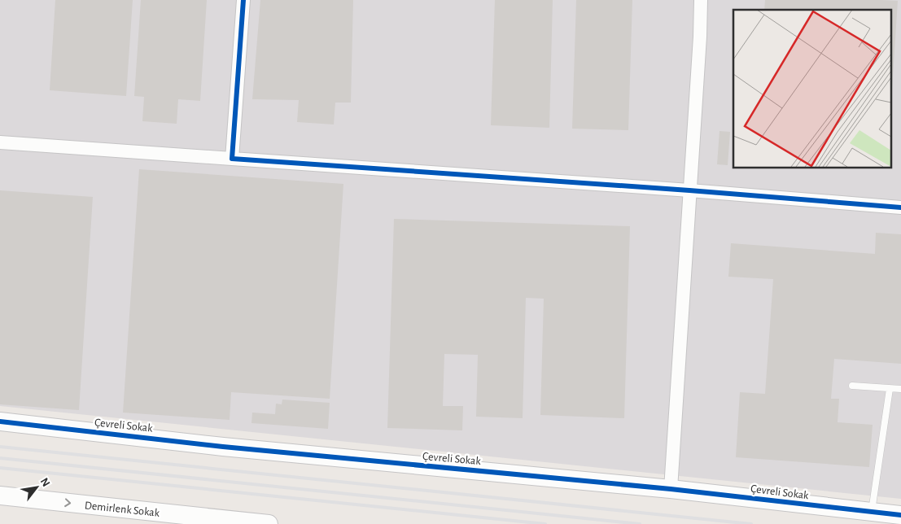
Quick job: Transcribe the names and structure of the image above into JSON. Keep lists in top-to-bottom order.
{
  "streets": {
    "street": ["Çevreli Sokak", "Demirlenk Sokak"]
  },
  "one_way": ["Demirlenk Sokak"],
  "north": "top right"
}
